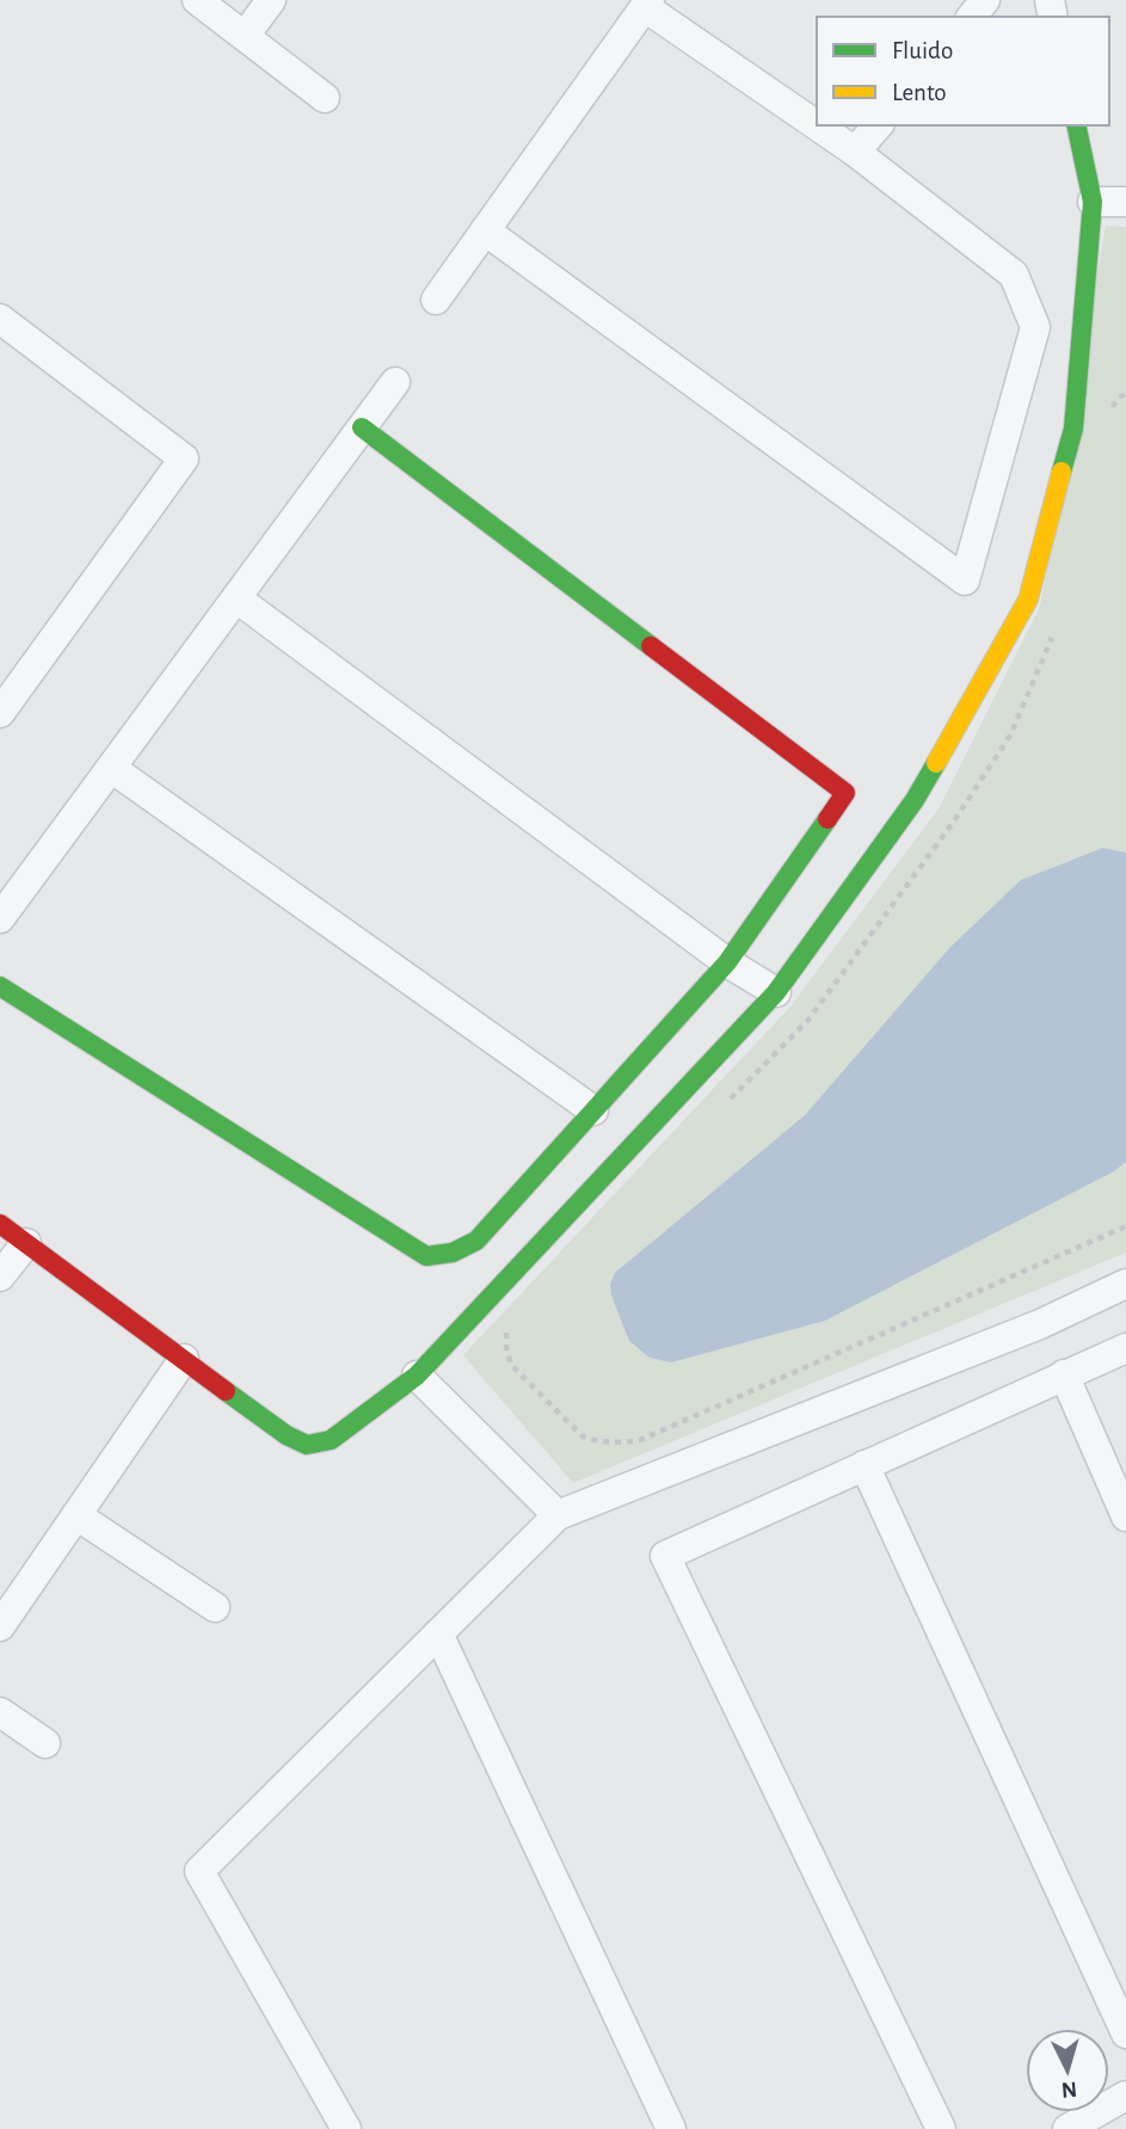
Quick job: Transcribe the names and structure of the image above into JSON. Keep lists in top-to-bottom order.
{
  "legend": ["Fluido", "Lento"],
  "north": "bottom"
}
